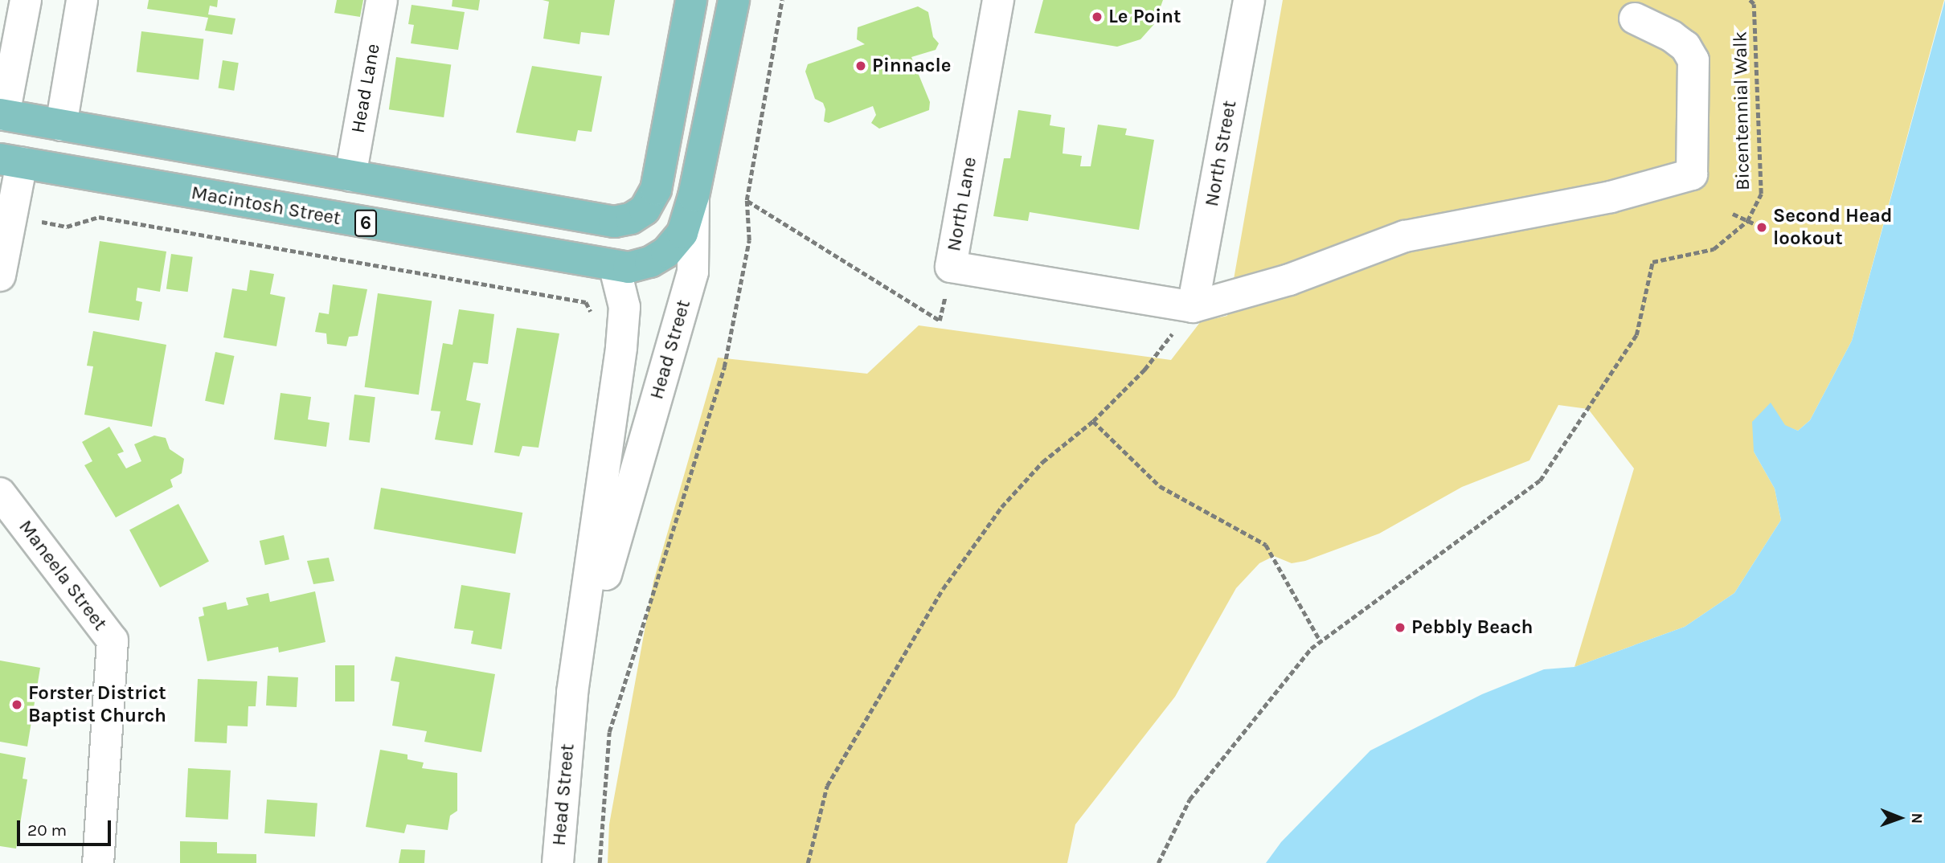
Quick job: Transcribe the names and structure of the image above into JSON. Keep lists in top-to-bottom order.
{
  "streets": {
    "main road": ["Macintosh Street", "6", "Head Street"],
    "street": [
      "Head Lane",
      "North Street",
      "North Lane",
      "Maneela Street"
    ],
    "path": ["Bicentennial Walk"]
  },
  "crossings": [
    ["Head Lane", "6"],
    ["North Street", "North Lane"],
    ["Macintosh Street", "Head Street"]
  ],
  "places": [
    "Le Point",
    "Pinnacle",
    "Second Head lookout",
    "Pebbly Beach",
    "Forster District Baptist Church"
  ],
  "scale_bar": "20 m",
  "north": "right"
}
